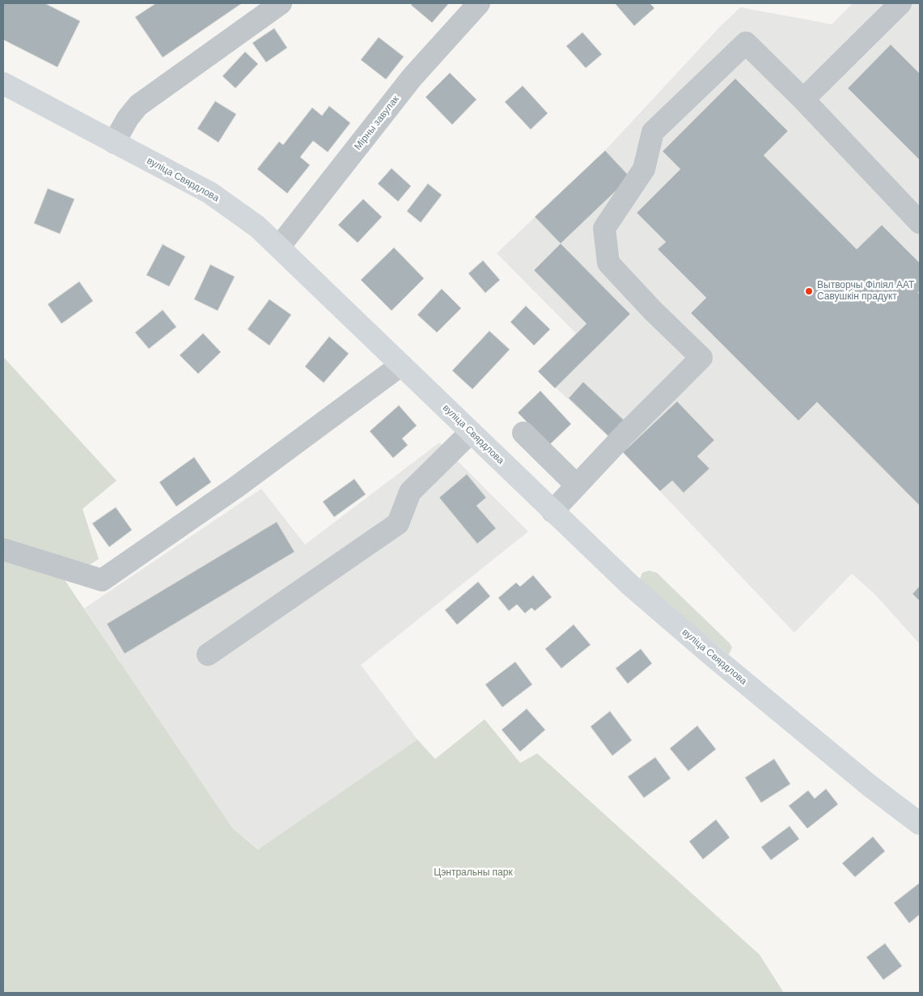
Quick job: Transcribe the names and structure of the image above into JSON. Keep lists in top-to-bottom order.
{
  "streets": {
    "main road": ["вуліца Свярдлова"],
    "street": ["Мірны завулак"]
  },
  "crossings": [
    ["Мірны завулак", "вуліца Свярдлова"]
  ],
  "parks": ["Цэнтральны парк"],
  "places": ["Вытворчы Філіял ААТ Савушкін прадукт"]
}
